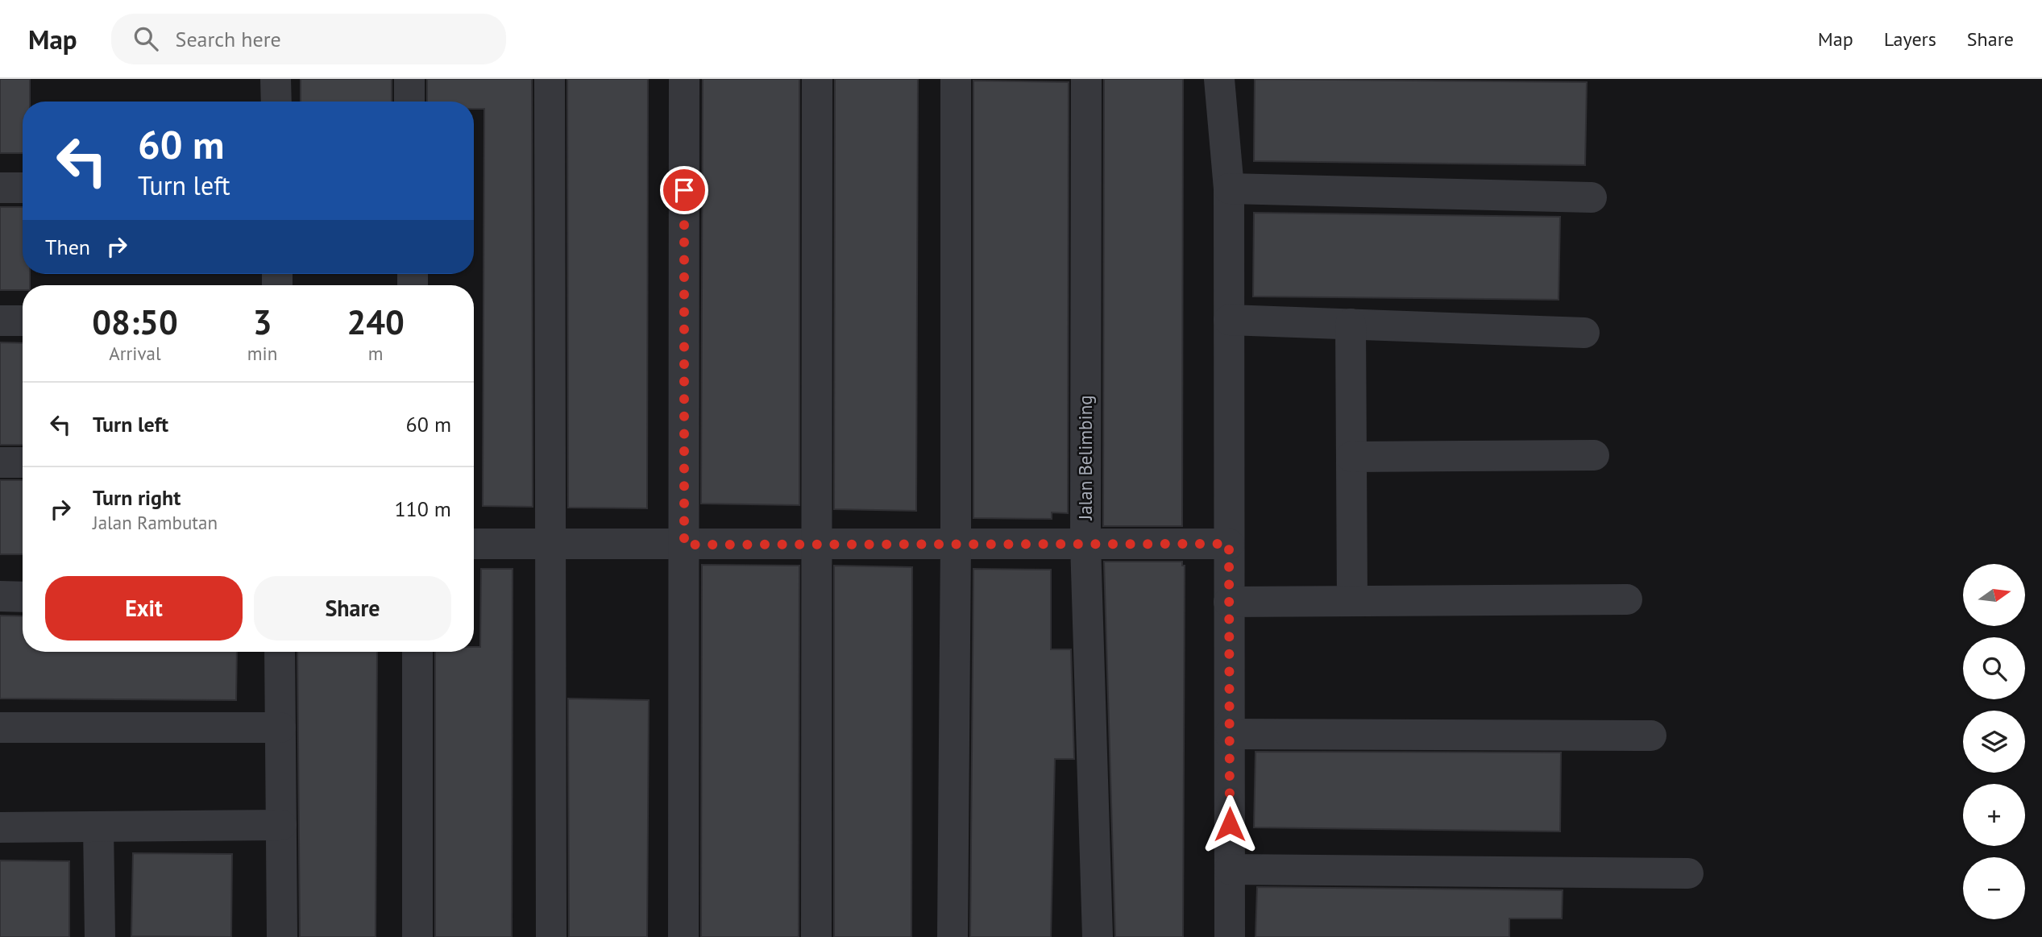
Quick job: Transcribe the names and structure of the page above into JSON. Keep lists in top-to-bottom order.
{
  "streets": {
    "street": ["Jalan Belimbing"]
  },
  "north": "right",
  "page": {
    "header": "Map",
    "search": "Search here",
    "nav": ["Map", "Layers", "Share"],
    "turn": ["60 m", "Turn left"],
    "then": "Then",
    "eta": [
      "08:50",
      "Arrival",
      "3",
      "min",
      "240",
      "m"
    ],
    "list": [
      {
        "name": "Turn left",
        "value": "60 m"
      },
      {
        "name": "Turn right",
        "note": "Jalan Rambutan",
        "value": "110 m"
      }
    ],
    "map_buttons": ["+", "−"],
    "buttons": ["Exit", "Share"]
  }
}
